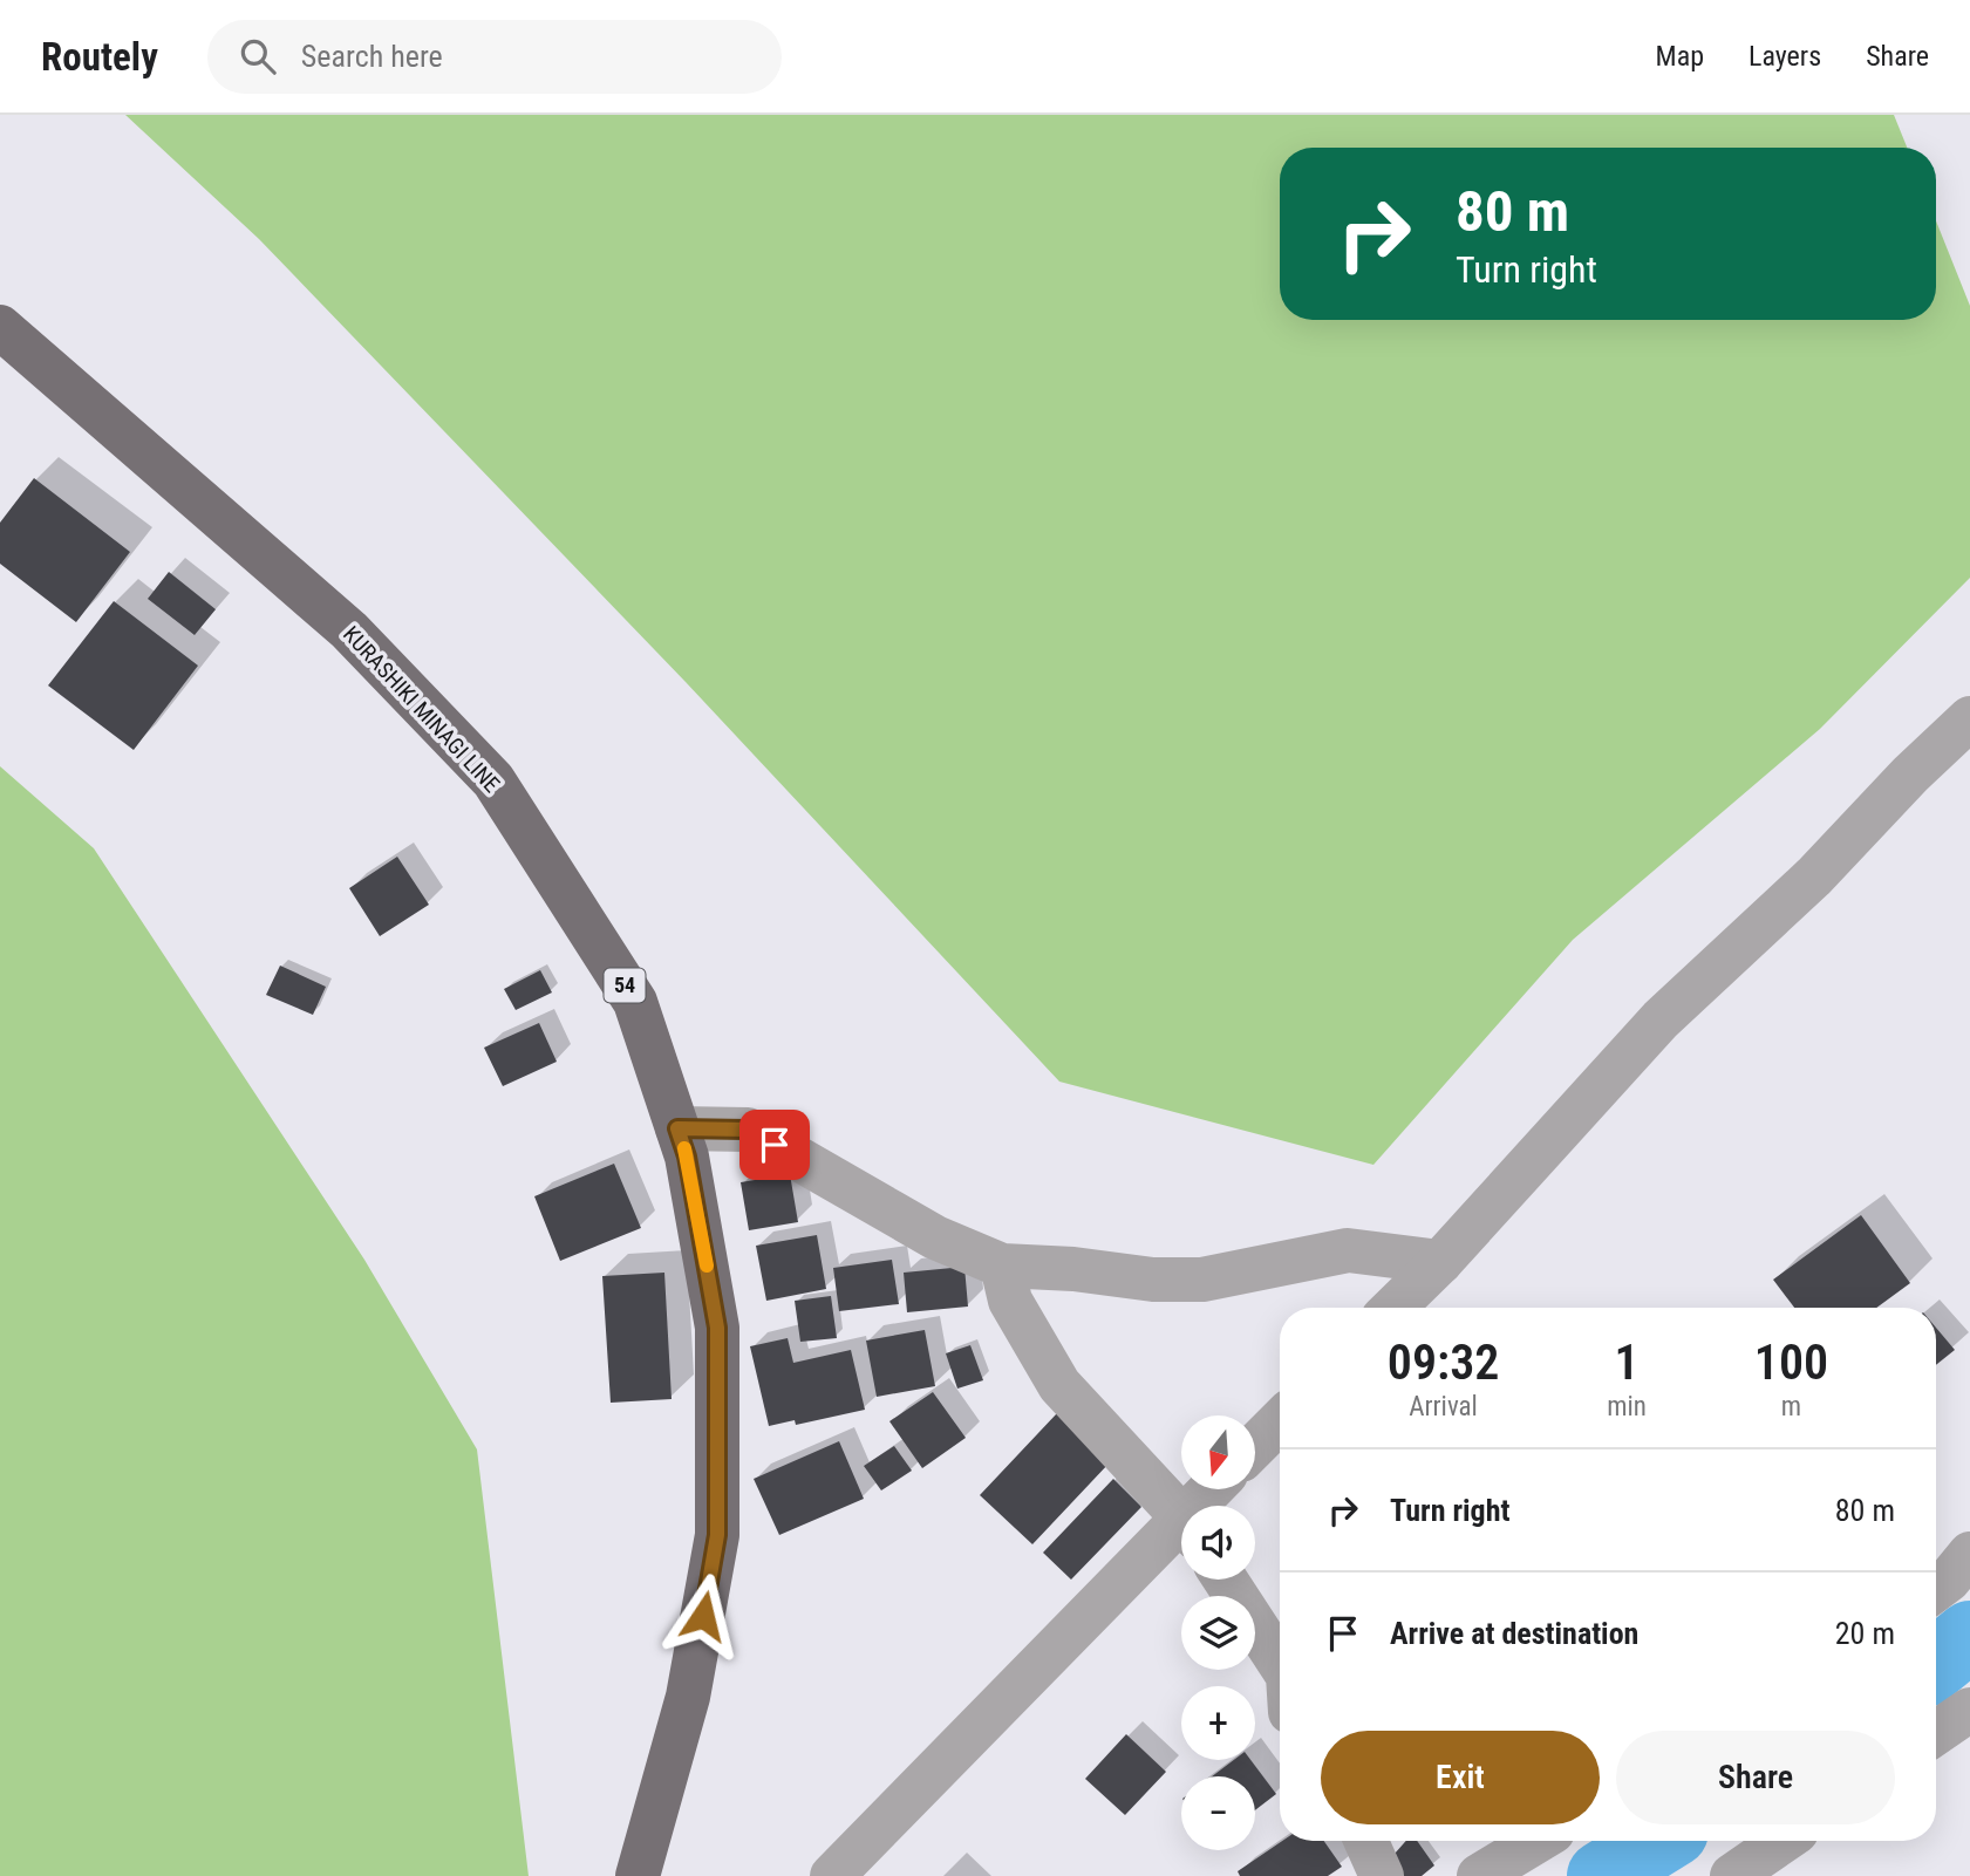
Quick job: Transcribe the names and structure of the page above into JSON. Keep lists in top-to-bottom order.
{
  "streets": {
    "main road": ["KURASHIKI MINAGI LINE", "54"]
  },
  "north": "bottom",
  "page": {
    "header": "Routely",
    "search": "Search here",
    "nav": ["Map", "Layers", "Share"],
    "turn": ["80 m", "Turn right"],
    "eta": [
      "09:32",
      "Arrival",
      "1",
      "min",
      "100",
      "m"
    ],
    "map_buttons": ["+", "−"],
    "list": [
      {
        "name": "Turn right",
        "value": "80 m"
      },
      {
        "name": "Arrive at destination",
        "value": "20 m"
      }
    ],
    "buttons": ["Exit", "Share"]
  }
}
